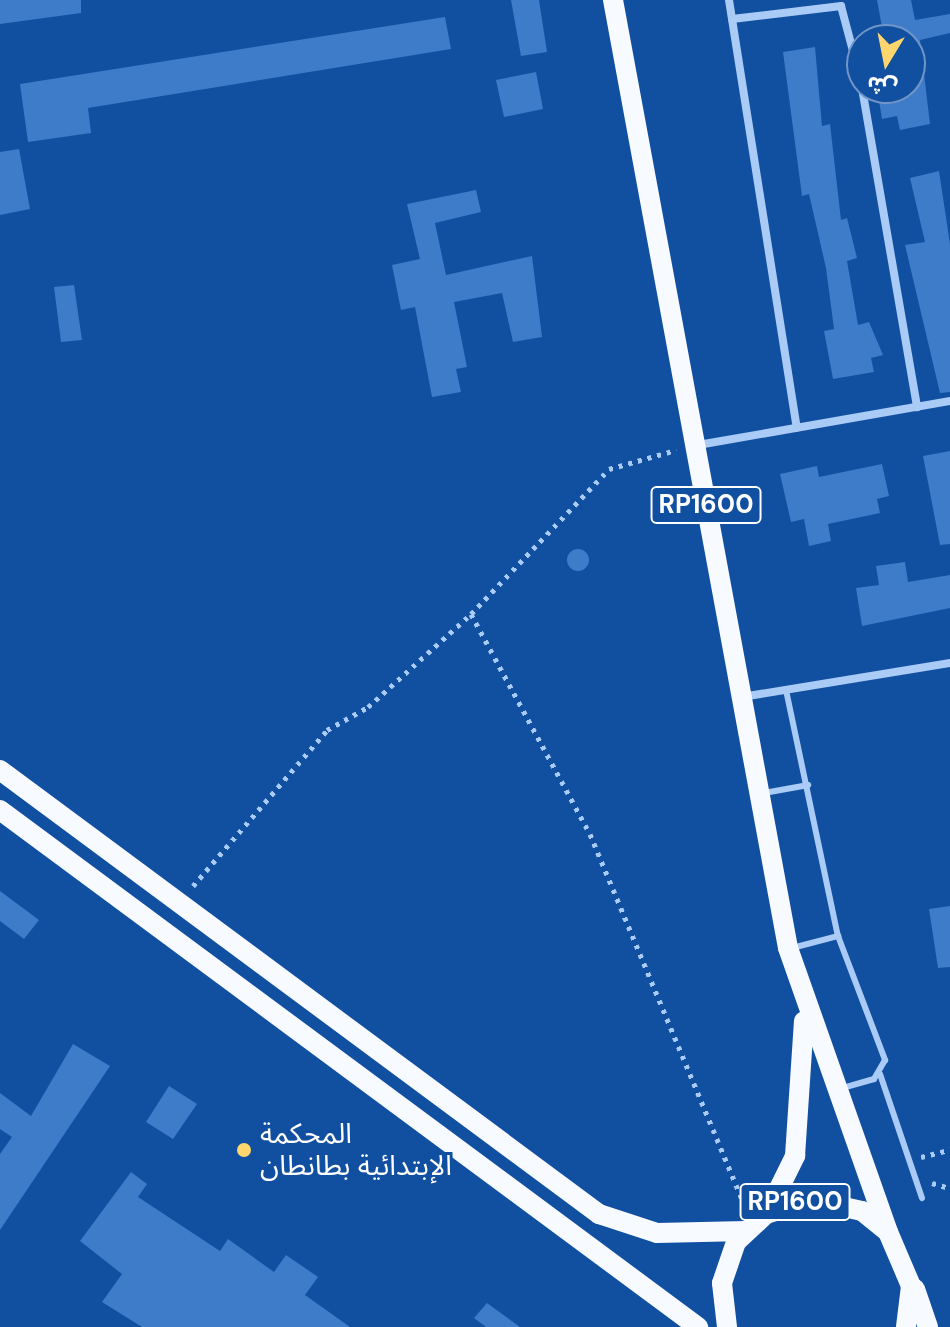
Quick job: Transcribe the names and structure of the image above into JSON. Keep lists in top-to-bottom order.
{
  "streets": {
    "main road": ["RP1600"]
  },
  "places": ["المحكمة الإبتدائية بطانطان"],
  "north": "bottom"
}
